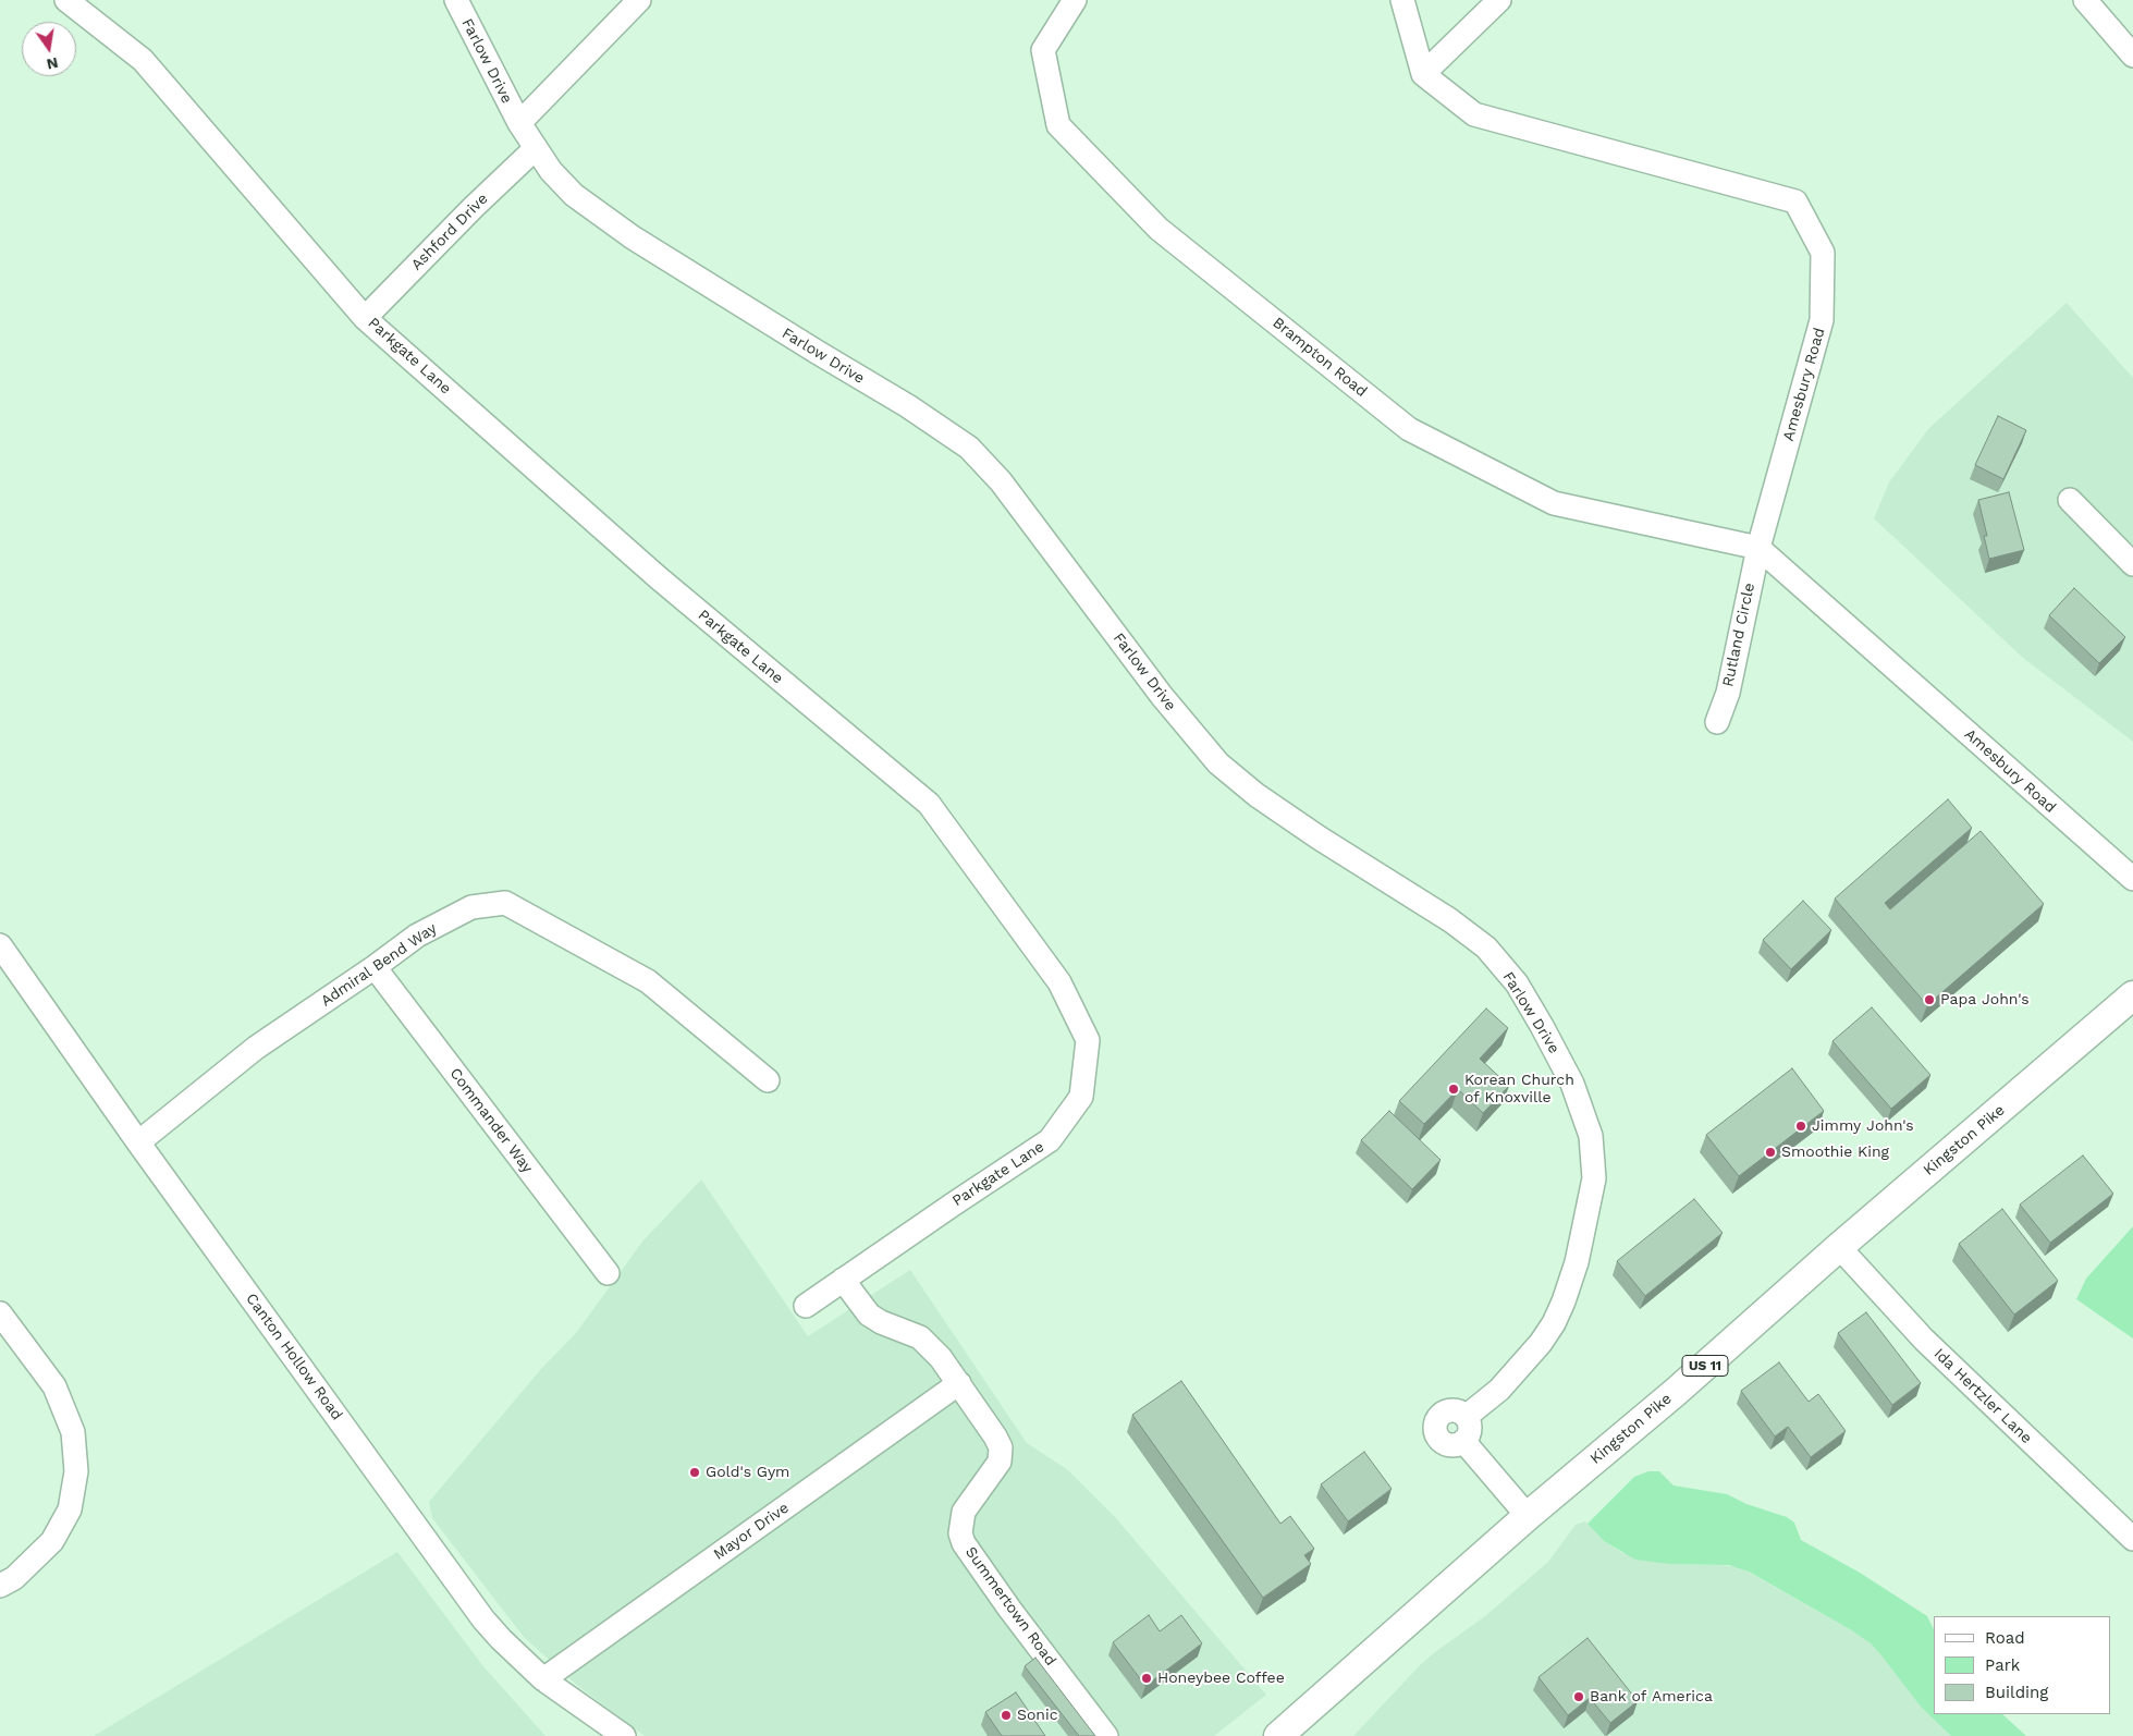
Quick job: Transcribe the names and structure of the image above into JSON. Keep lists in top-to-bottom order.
{
  "streets": {
    "main road": ["Kingston Pike", "US 11"],
    "street": [
      "Farlow Drive",
      "Ashford Drive",
      "Parkgate Lane",
      "Brampton Road",
      "Amesbury Road",
      "Rutland Circle",
      "Admiral Bend Way",
      "Commander Way",
      "Canton Hollow Road",
      "Ida Hertzler Lane",
      "Mayor Drive",
      "Summertown Road"
    ]
  },
  "crossings": [
    ["Farlow Drive", "Ashford Drive"],
    ["Ashford Drive", "Parkgate Lane"],
    ["Parkgate Lane", "Summertown Road"],
    ["Brampton Road", "Amesbury Road"],
    ["Brampton Road", "Rutland Circle"],
    ["Amesbury Road", "Rutland Circle"],
    ["Admiral Bend Way", "Commander Way"],
    ["Admiral Bend Way", "Canton Hollow Road"],
    ["Kingston Pike", "Ida Hertzler Lane"],
    ["Canton Hollow Road", "Mayor Drive"],
    ["Mayor Drive", "Summertown Road"]
  ],
  "places": [
    "Papa John's",
    "Korean Church of Knoxville",
    "Jimmy John's",
    "Smoothie King",
    "Gold's Gym",
    "Honeybee Coffee",
    "Bank of America",
    "Sonic"
  ],
  "legend": ["Road", "Park", "Building"],
  "north": "bottom"
}
